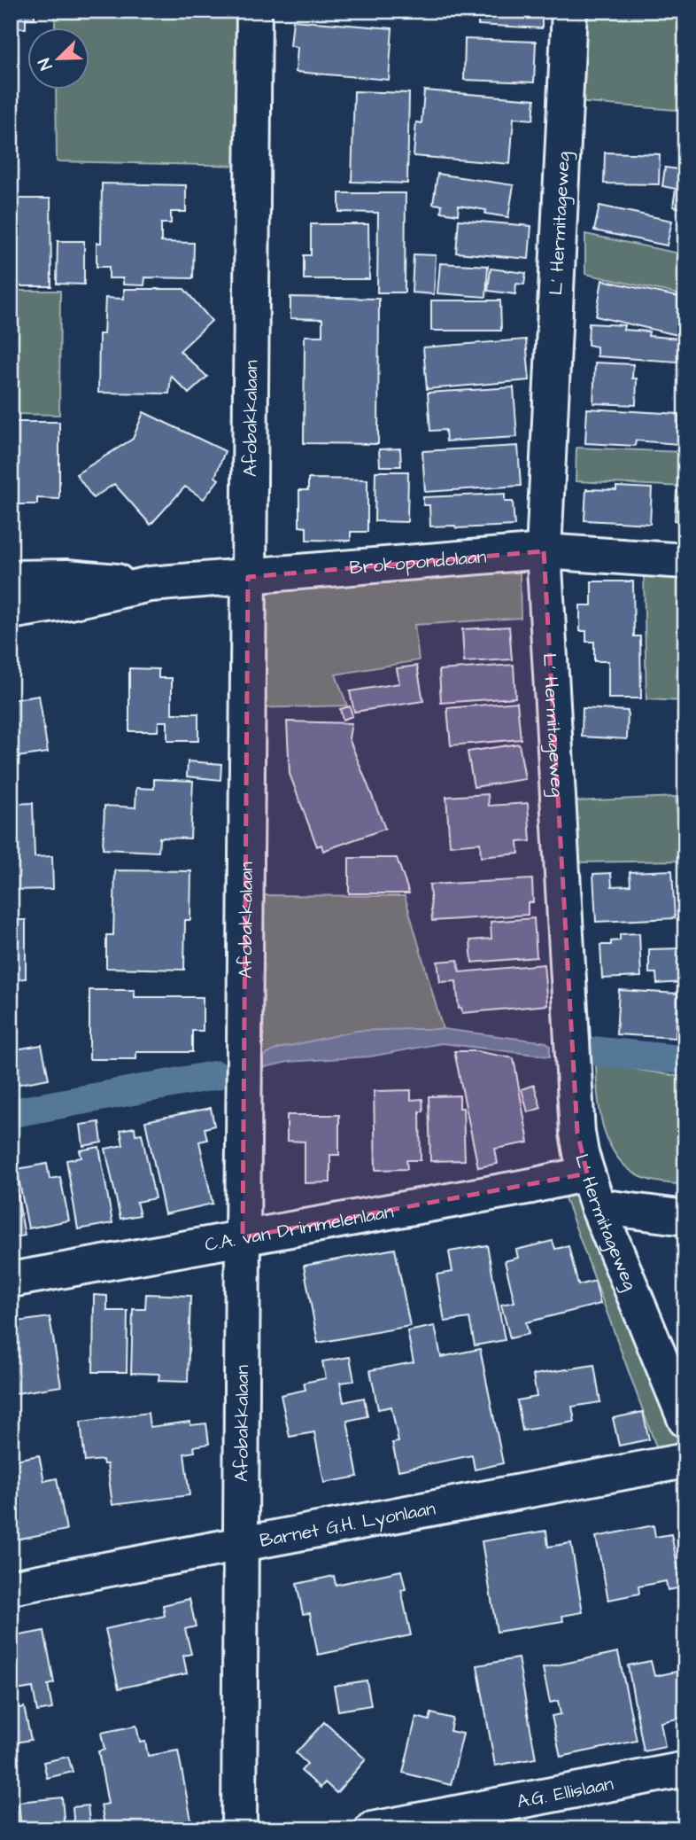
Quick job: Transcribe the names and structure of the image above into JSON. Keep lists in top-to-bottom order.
{
  "streets": {
    "street": [
      "L' Hermitageweg",
      "Afobakkalaan",
      "Brokopondolaan",
      "C.A. van Drimmelenlaan",
      "Barnet G.H. Lyonlaan",
      "A.G. Ellislaan"
    ]
  },
  "crossings": [
    ["L' Hermitageweg", "Brokopondolaan"],
    ["L' Hermitageweg", "C.A. van Drimmelenlaan"],
    ["Afobakkalaan", "Brokopondolaan"],
    ["Afobakkalaan", "C.A. van Drimmelenlaan"],
    ["Afobakkalaan", "Barnet G.H. Lyonlaan"]
  ],
  "north": "bottom left"
}
